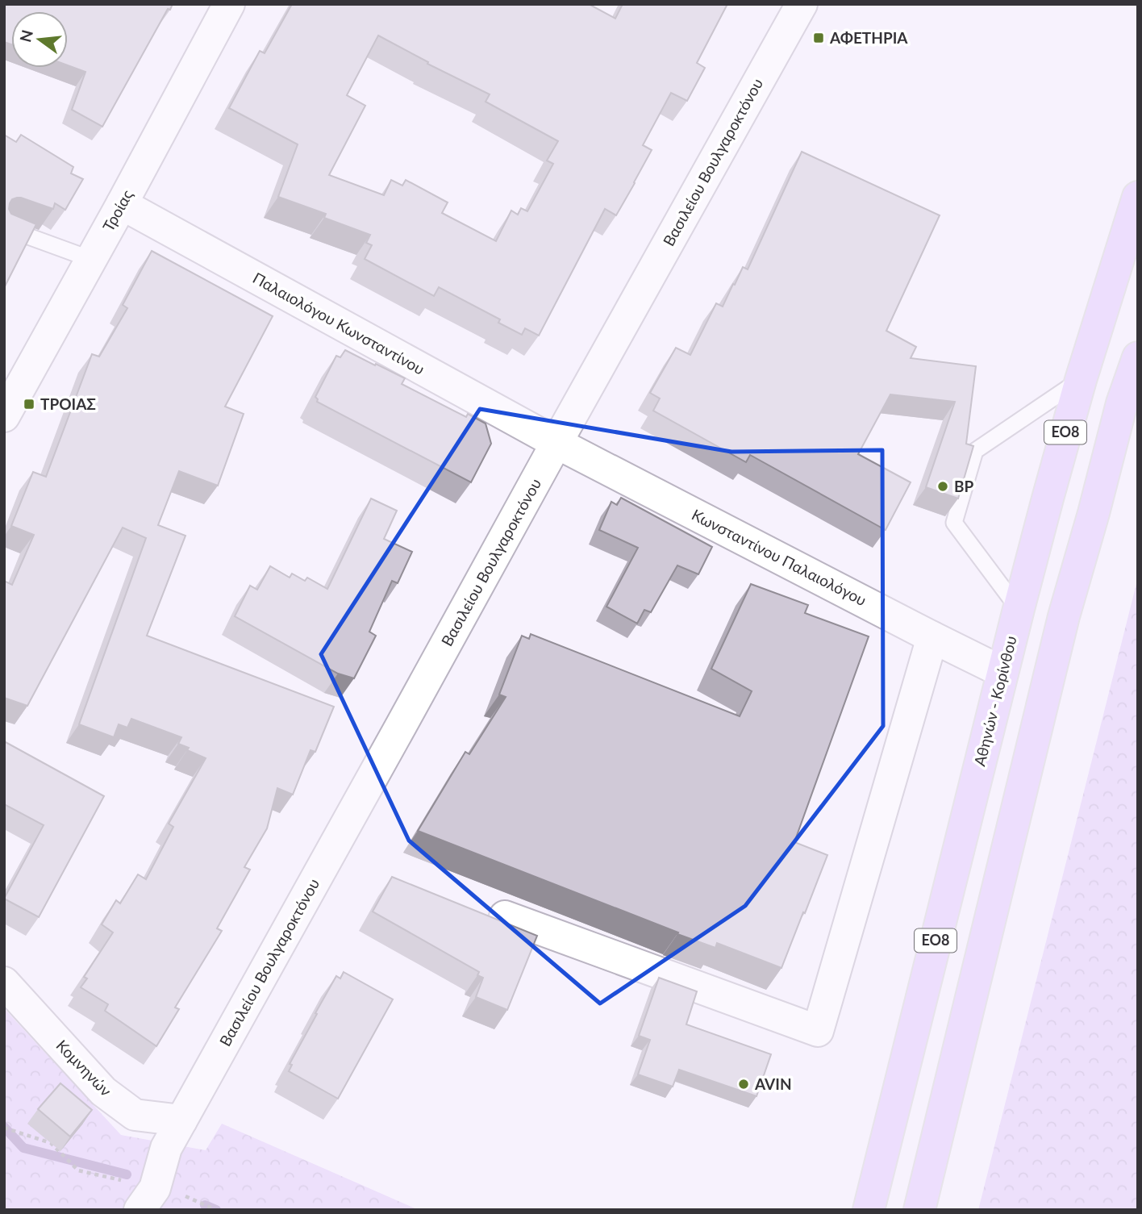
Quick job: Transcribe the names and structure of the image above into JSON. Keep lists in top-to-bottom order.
{
  "streets": {
    "highway": ["ΕΟ8", "Αθηνών - Κορίνθου"],
    "street": [
      "Βασιλείου Βουλγαροκτόνου",
      "Τροίας",
      "Παλαιολόγου Κωνσταντίνου",
      "Κωνσταντίνου Παλαιολόγου",
      "Κομνηνών"
    ]
  },
  "crossings": [
    ["Βασιλείου Βουλγαροκτόνου", "Παλαιολόγου Κωνσταντίνου"],
    ["Βασιλείου Βουλγαροκτόνου", "Κωνσταντίνου Παλαιολόγου"],
    ["Βασιλείου Βουλγαροκτόνου", "Κομνηνών"],
    ["Τροίας", "Παλαιολόγου Κωνσταντίνου"],
    ["Παλαιολόγου Κωνσταντίνου", "Κωνσταντίνου Παλαιολόγου"],
    ["Κωνσταντίνου Παλαιολόγου", "Αθηνών - Κορίνθου"]
  ],
  "places": {
    "transit": ["ΑΦΕΤΗΡΙΑ", "ΤΡΟΙΑΣ"],
    "other": ["BP", "AVIN"]
  },
  "north": "left"
}
